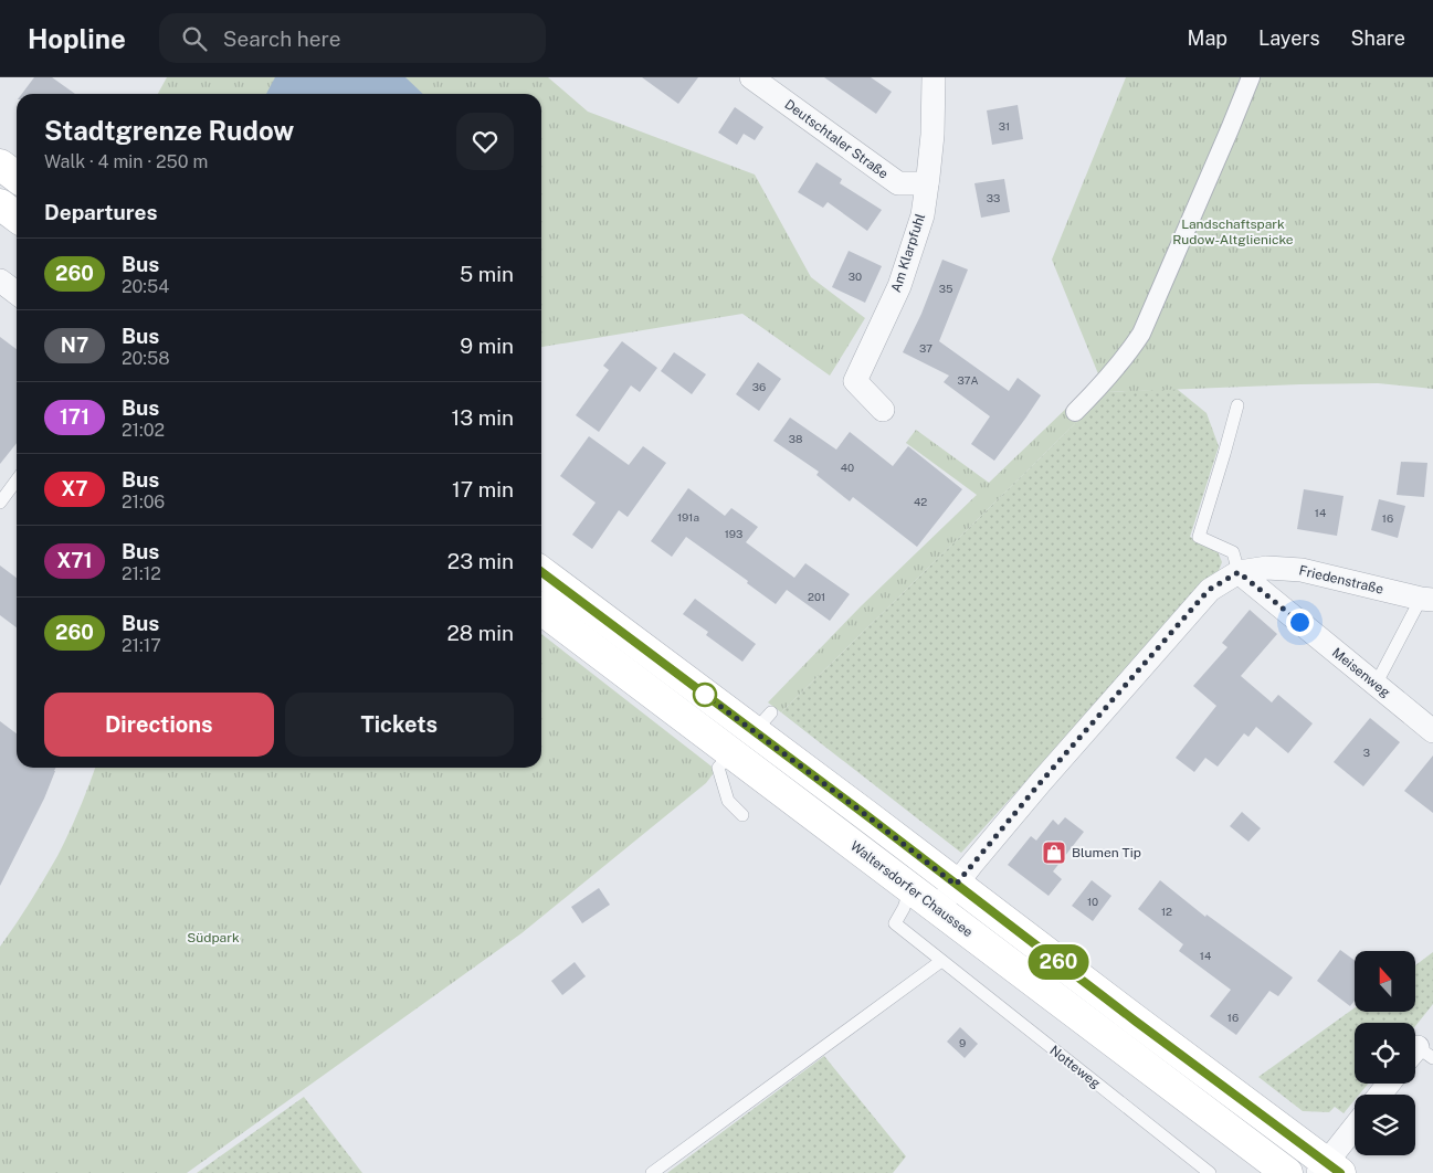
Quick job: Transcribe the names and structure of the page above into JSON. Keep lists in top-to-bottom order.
{
  "streets": {
    "main road": ["Waltersdorfer Chaussee"],
    "street": [
      "Deutschtaler Straße",
      "Am Klarpfuhl",
      "Friedenstraße",
      "Meisenweg"
    ],
    "lane": ["Notteweg"]
  },
  "crossings": [
    ["Deutschtaler Straße", "Am Klarpfuhl"],
    ["Friedenstraße", "Meisenweg"],
    ["Friedenstraße", "Waltersdorfer Chaussee"],
    ["Waltersdorfer Chaussee", "Notteweg"]
  ],
  "parks": ["Landschaftspark Rudow-Altglienicke", "Südpark"],
  "places": {
    "shop": ["Blumen Tip"]
  },
  "lines": ["bus line 260"],
  "house_numbers": [
    "31",
    "33",
    "30",
    "35",
    "37",
    "37A",
    "36",
    "38",
    "40",
    "42",
    "14",
    "191a",
    "16",
    "193",
    "201",
    "3",
    "10",
    "12",
    "14",
    "16",
    "9"
  ],
  "north": "top",
  "page": {
    "header": "Hopline",
    "search": "Search here",
    "nav": ["Map", "Layers", "Share"],
    "on_map": "260",
    "heading": [
      ["Stadtgrenze Rudow", "Walk · 4 min · 250 m"],
      "Departures"
    ],
    "list": [
      {
        "mark": "260",
        "name": "Bus",
        "note": "20:54",
        "value": "5 min"
      },
      {
        "mark": "N7",
        "name": "Bus",
        "note": "20:58",
        "value": "9 min"
      },
      {
        "mark": "171",
        "name": "Bus",
        "note": "21:02",
        "value": "13 min"
      },
      {
        "mark": "X7",
        "name": "Bus",
        "note": "21:06",
        "value": "17 min"
      },
      {
        "mark": "X71",
        "name": "Bus",
        "note": "21:12",
        "value": "23 min"
      },
      {
        "mark": "260",
        "name": "Bus",
        "note": "21:17",
        "value": "28 min"
      }
    ],
    "buttons": ["Directions", "Tickets"]
  }
}
